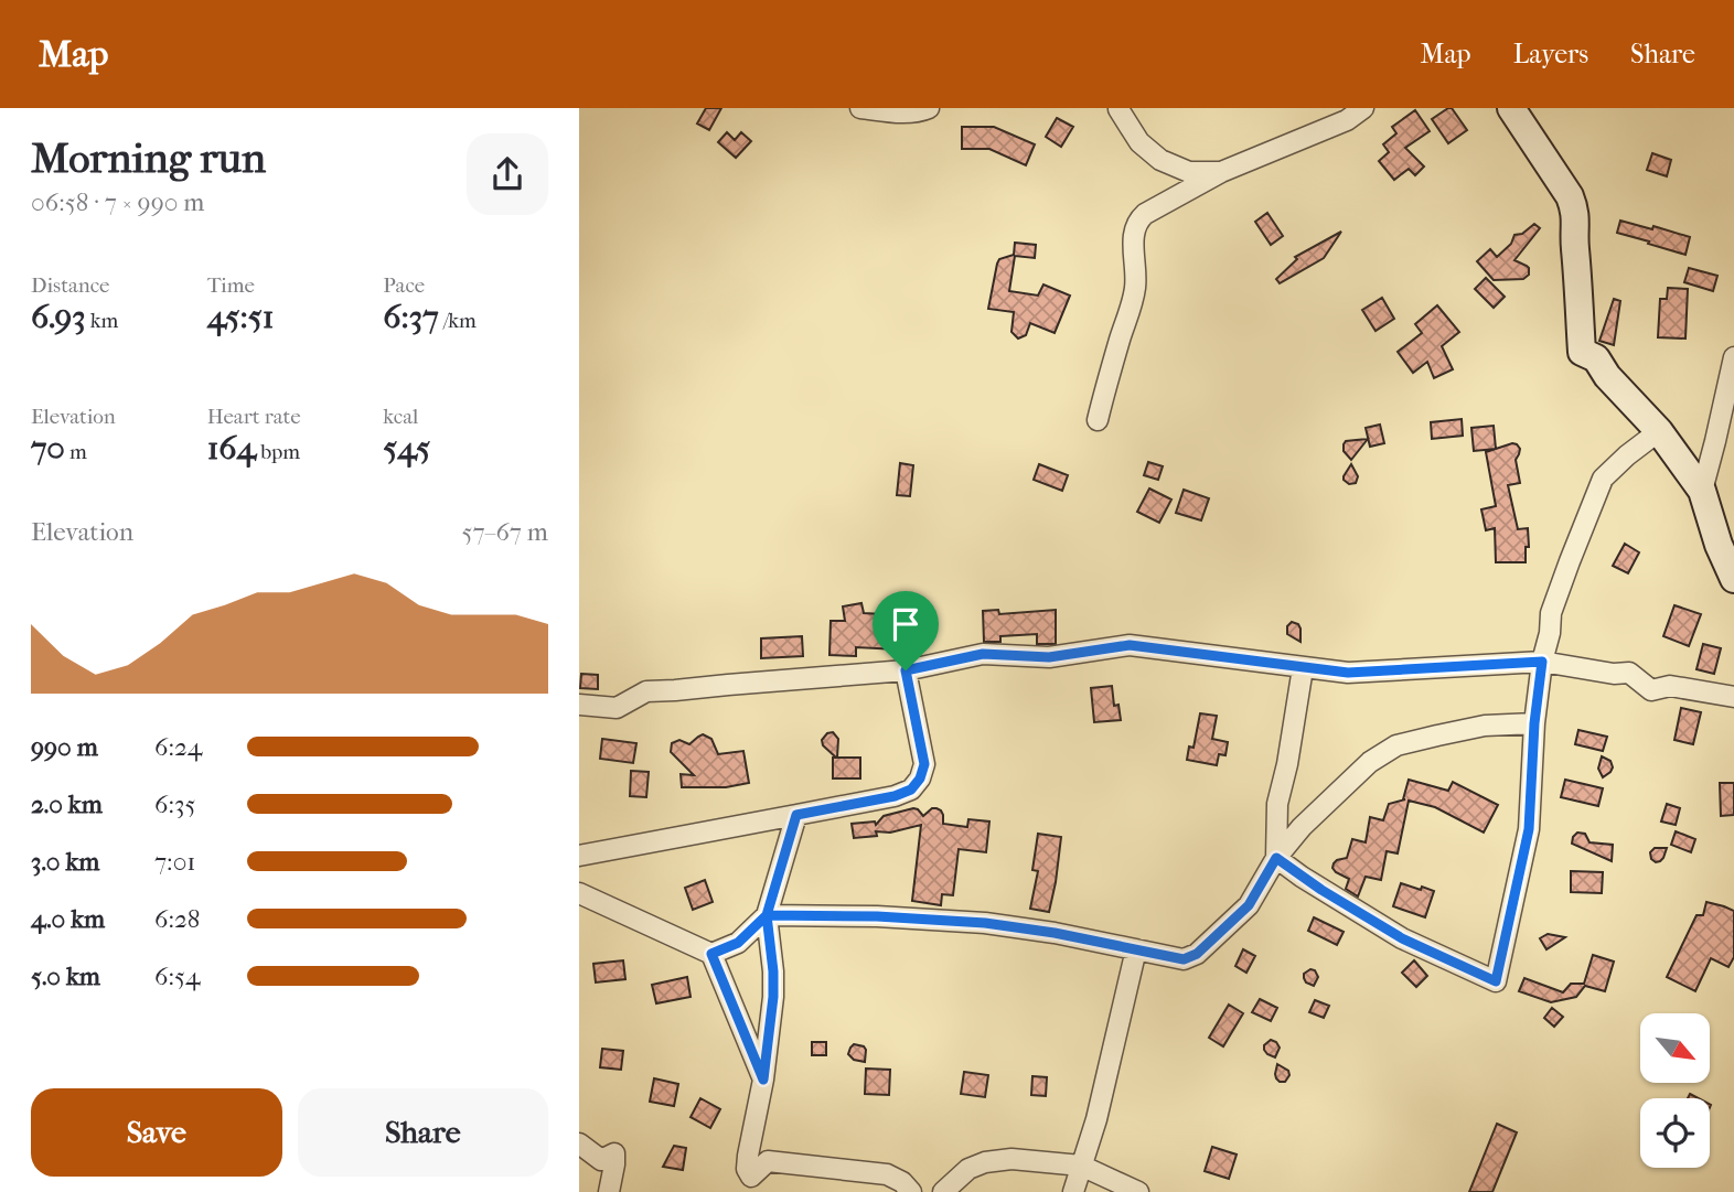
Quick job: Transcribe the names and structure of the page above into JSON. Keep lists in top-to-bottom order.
{
  "north": "bottom right",
  "page": {
    "header": "Map",
    "nav": ["Map", "Layers", "Share"],
    "heading": ["Morning run", "06:58 · 7 × 990 m"],
    "stats": [
      ["Distance", "6.93 km"],
      ["Time", "45:51"],
      ["Pace", "6:37 /km"],
      ["Elevation", "70 m"],
      ["Heart rate", "164 bpm"],
      ["kcal", "545"]
    ],
    "chart": ["Elevation", "57–67 m"],
    "list": [
      {
        "name": "990 m",
        "note": "6:24"
      },
      {
        "name": "2.0 km",
        "note": "6:35"
      },
      {
        "name": "3.0 km",
        "note": "7:01"
      },
      {
        "name": "4.0 km",
        "note": "6:28"
      },
      {
        "name": "5.0 km",
        "note": "6:54"
      }
    ],
    "buttons": ["Save", "Share"]
  }
}
